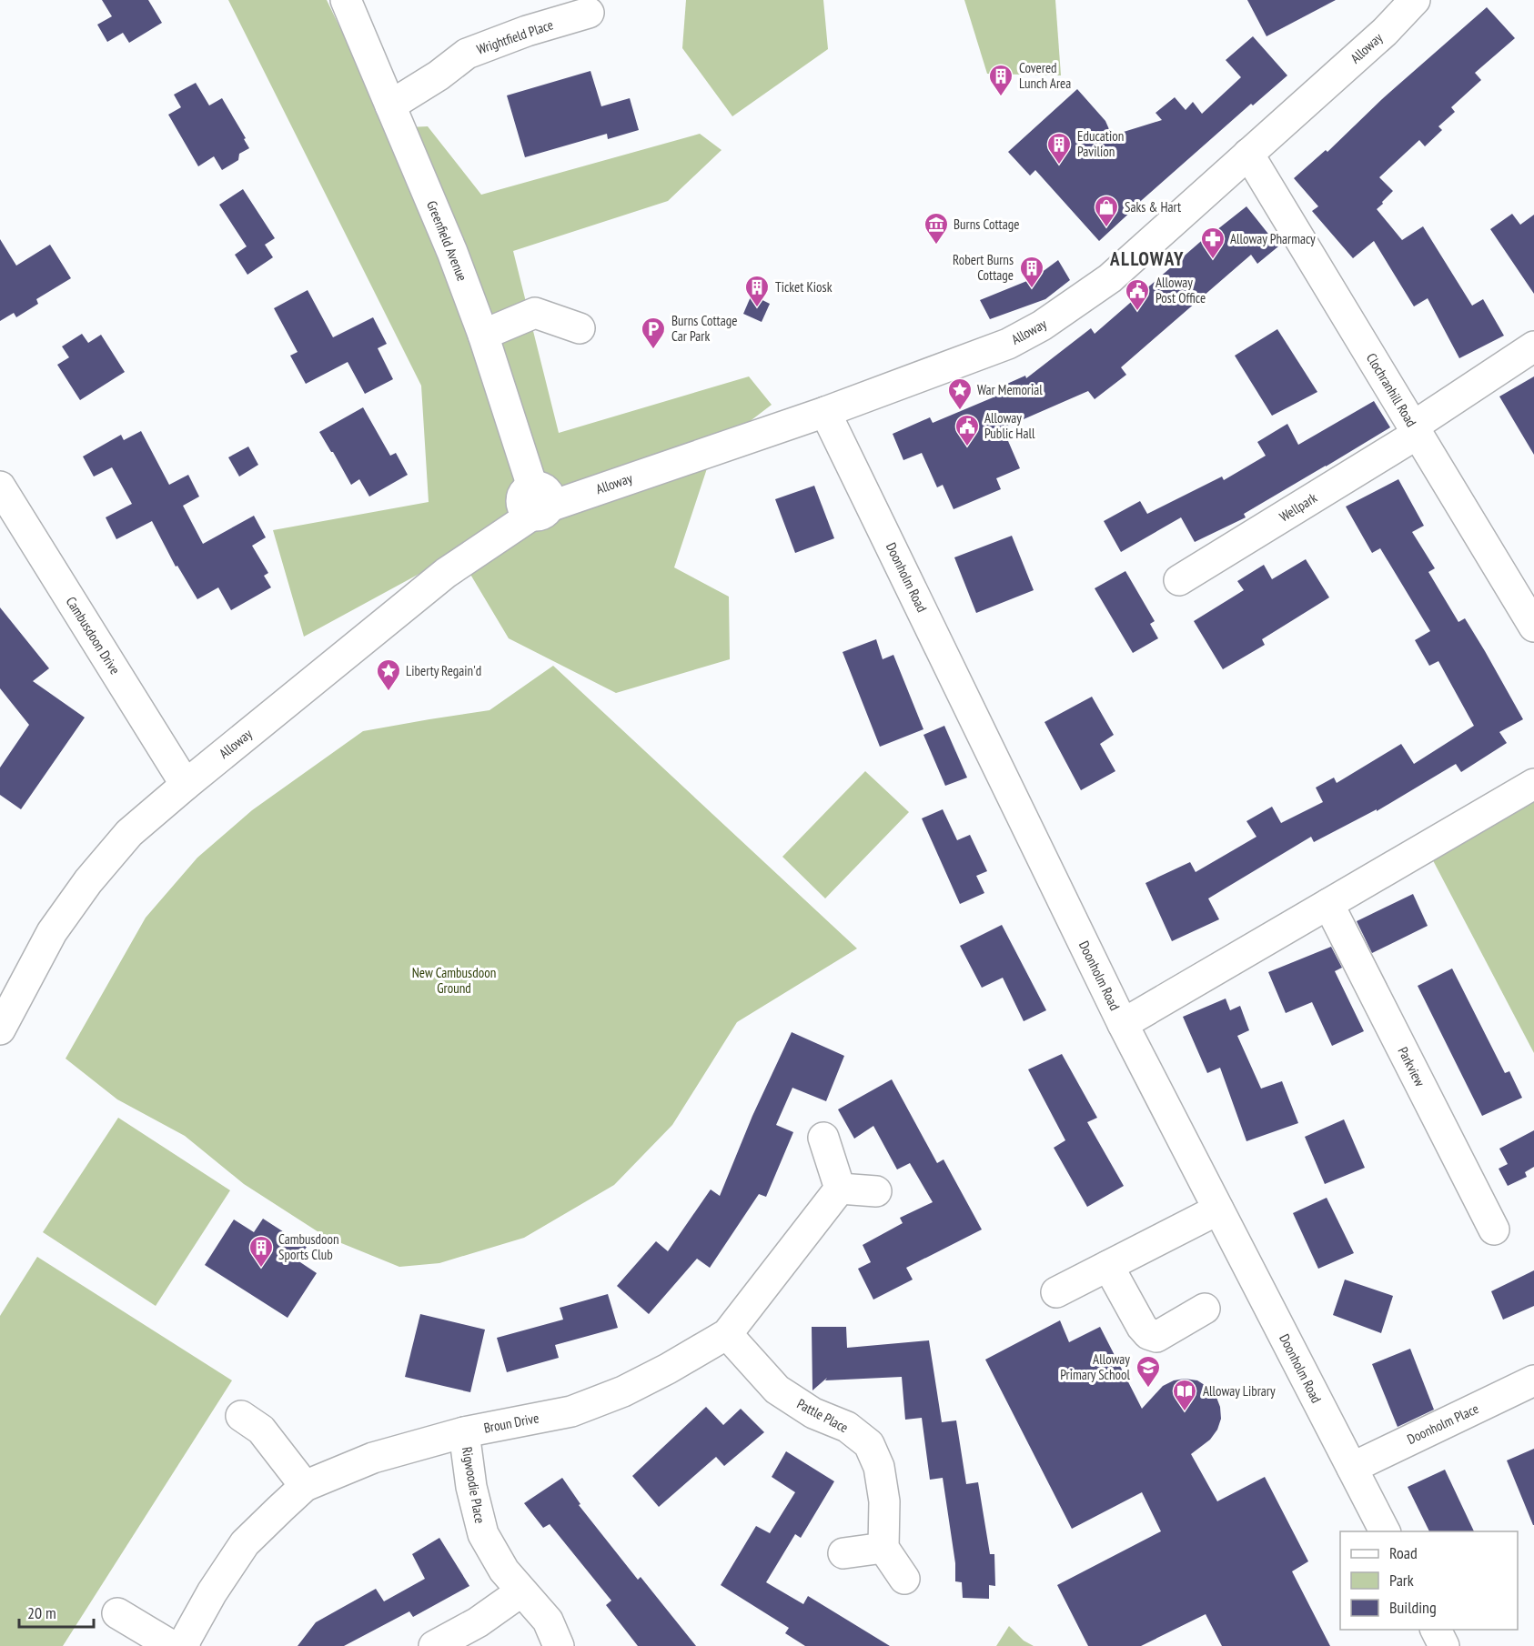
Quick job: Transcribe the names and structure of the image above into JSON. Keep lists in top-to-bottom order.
{
  "streets": {
    "street": [
      "Wrightfield Place",
      "Alloway",
      "Greenfield Avenue",
      "Clochranhill Road",
      "Wellpark",
      "Doonholm Road",
      "Cambusdoon Drive",
      "Parkview",
      "Pattle Place",
      "Broun Drive",
      "Doonholm Place",
      "Rigwoodie Place"
    ]
  },
  "crossings": [
    ["Wrightfield Place", "Greenfield Avenue"],
    ["Alloway", "Greenfield Avenue"],
    ["Alloway", "Clochranhill Road"],
    ["Alloway", "Doonholm Road"],
    ["Alloway", "Cambusdoon Drive"],
    ["Clochranhill Road", "Wellpark"],
    ["Doonholm Road", "Doonholm Place"],
    ["Pattle Place", "Broun Drive"],
    ["Broun Drive", "Rigwoodie Place"]
  ],
  "districts": ["ALLOWAY"],
  "parks": ["New Cambusdoon Ground"],
  "places": {
    "building": [
      "Covered Lunch Area",
      "Education Pavilion",
      "Robert Burns Cottage",
      "Ticket Kiosk",
      "Cambusdoon Sports Club"
    ],
    "shop": ["Saks & Hart"],
    "museum": ["Burns Cottage"],
    "pharmacy": ["Alloway Pharmacy"],
    "public building": ["Alloway Post Office", "Alloway Public Hall"],
    "parking": ["Burns Cottage Car Park"],
    "place": ["War Memorial", "Liberty Regain'd"],
    "school or university": ["Alloway Primary School"],
    "library": ["Alloway Library"]
  },
  "legend": ["Road", "Park", "Building"],
  "scale_bar": "20 m"
}
